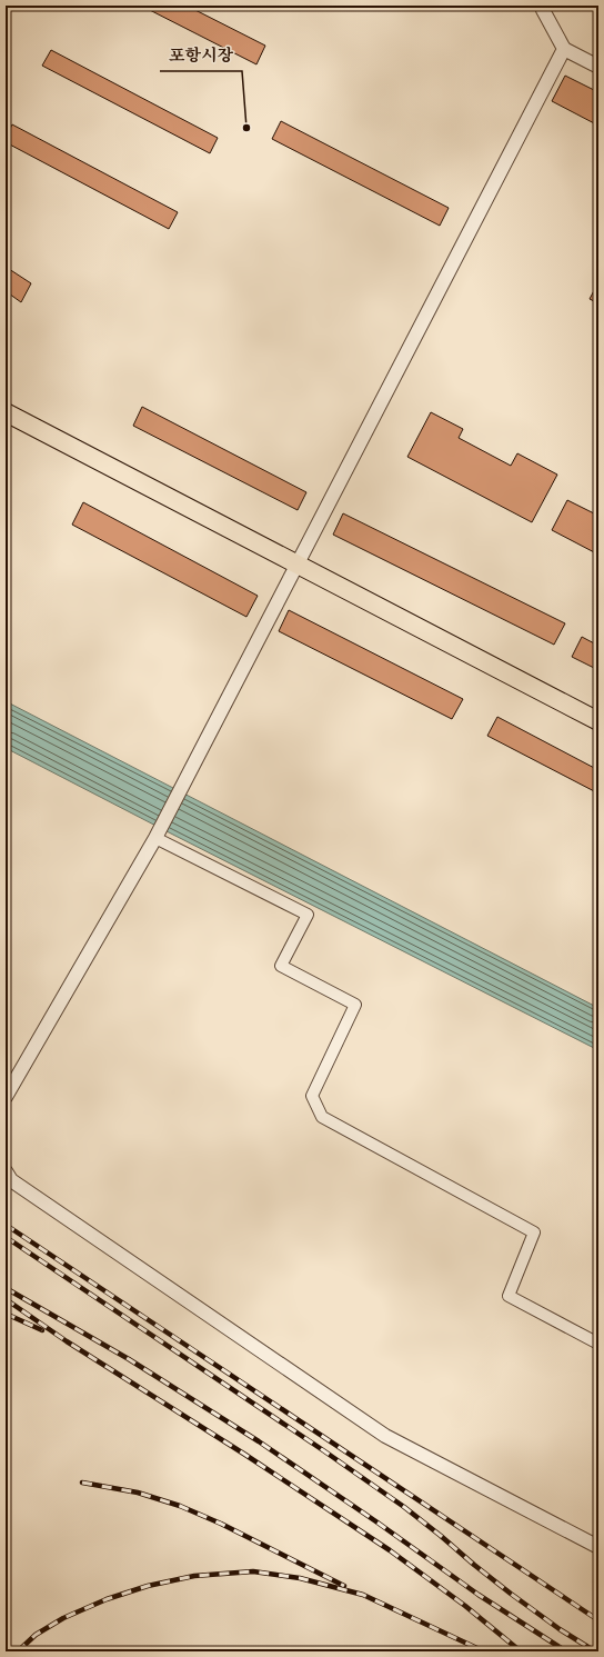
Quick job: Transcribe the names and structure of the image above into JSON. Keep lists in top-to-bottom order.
{
  "places": ["포항시장"]
}
